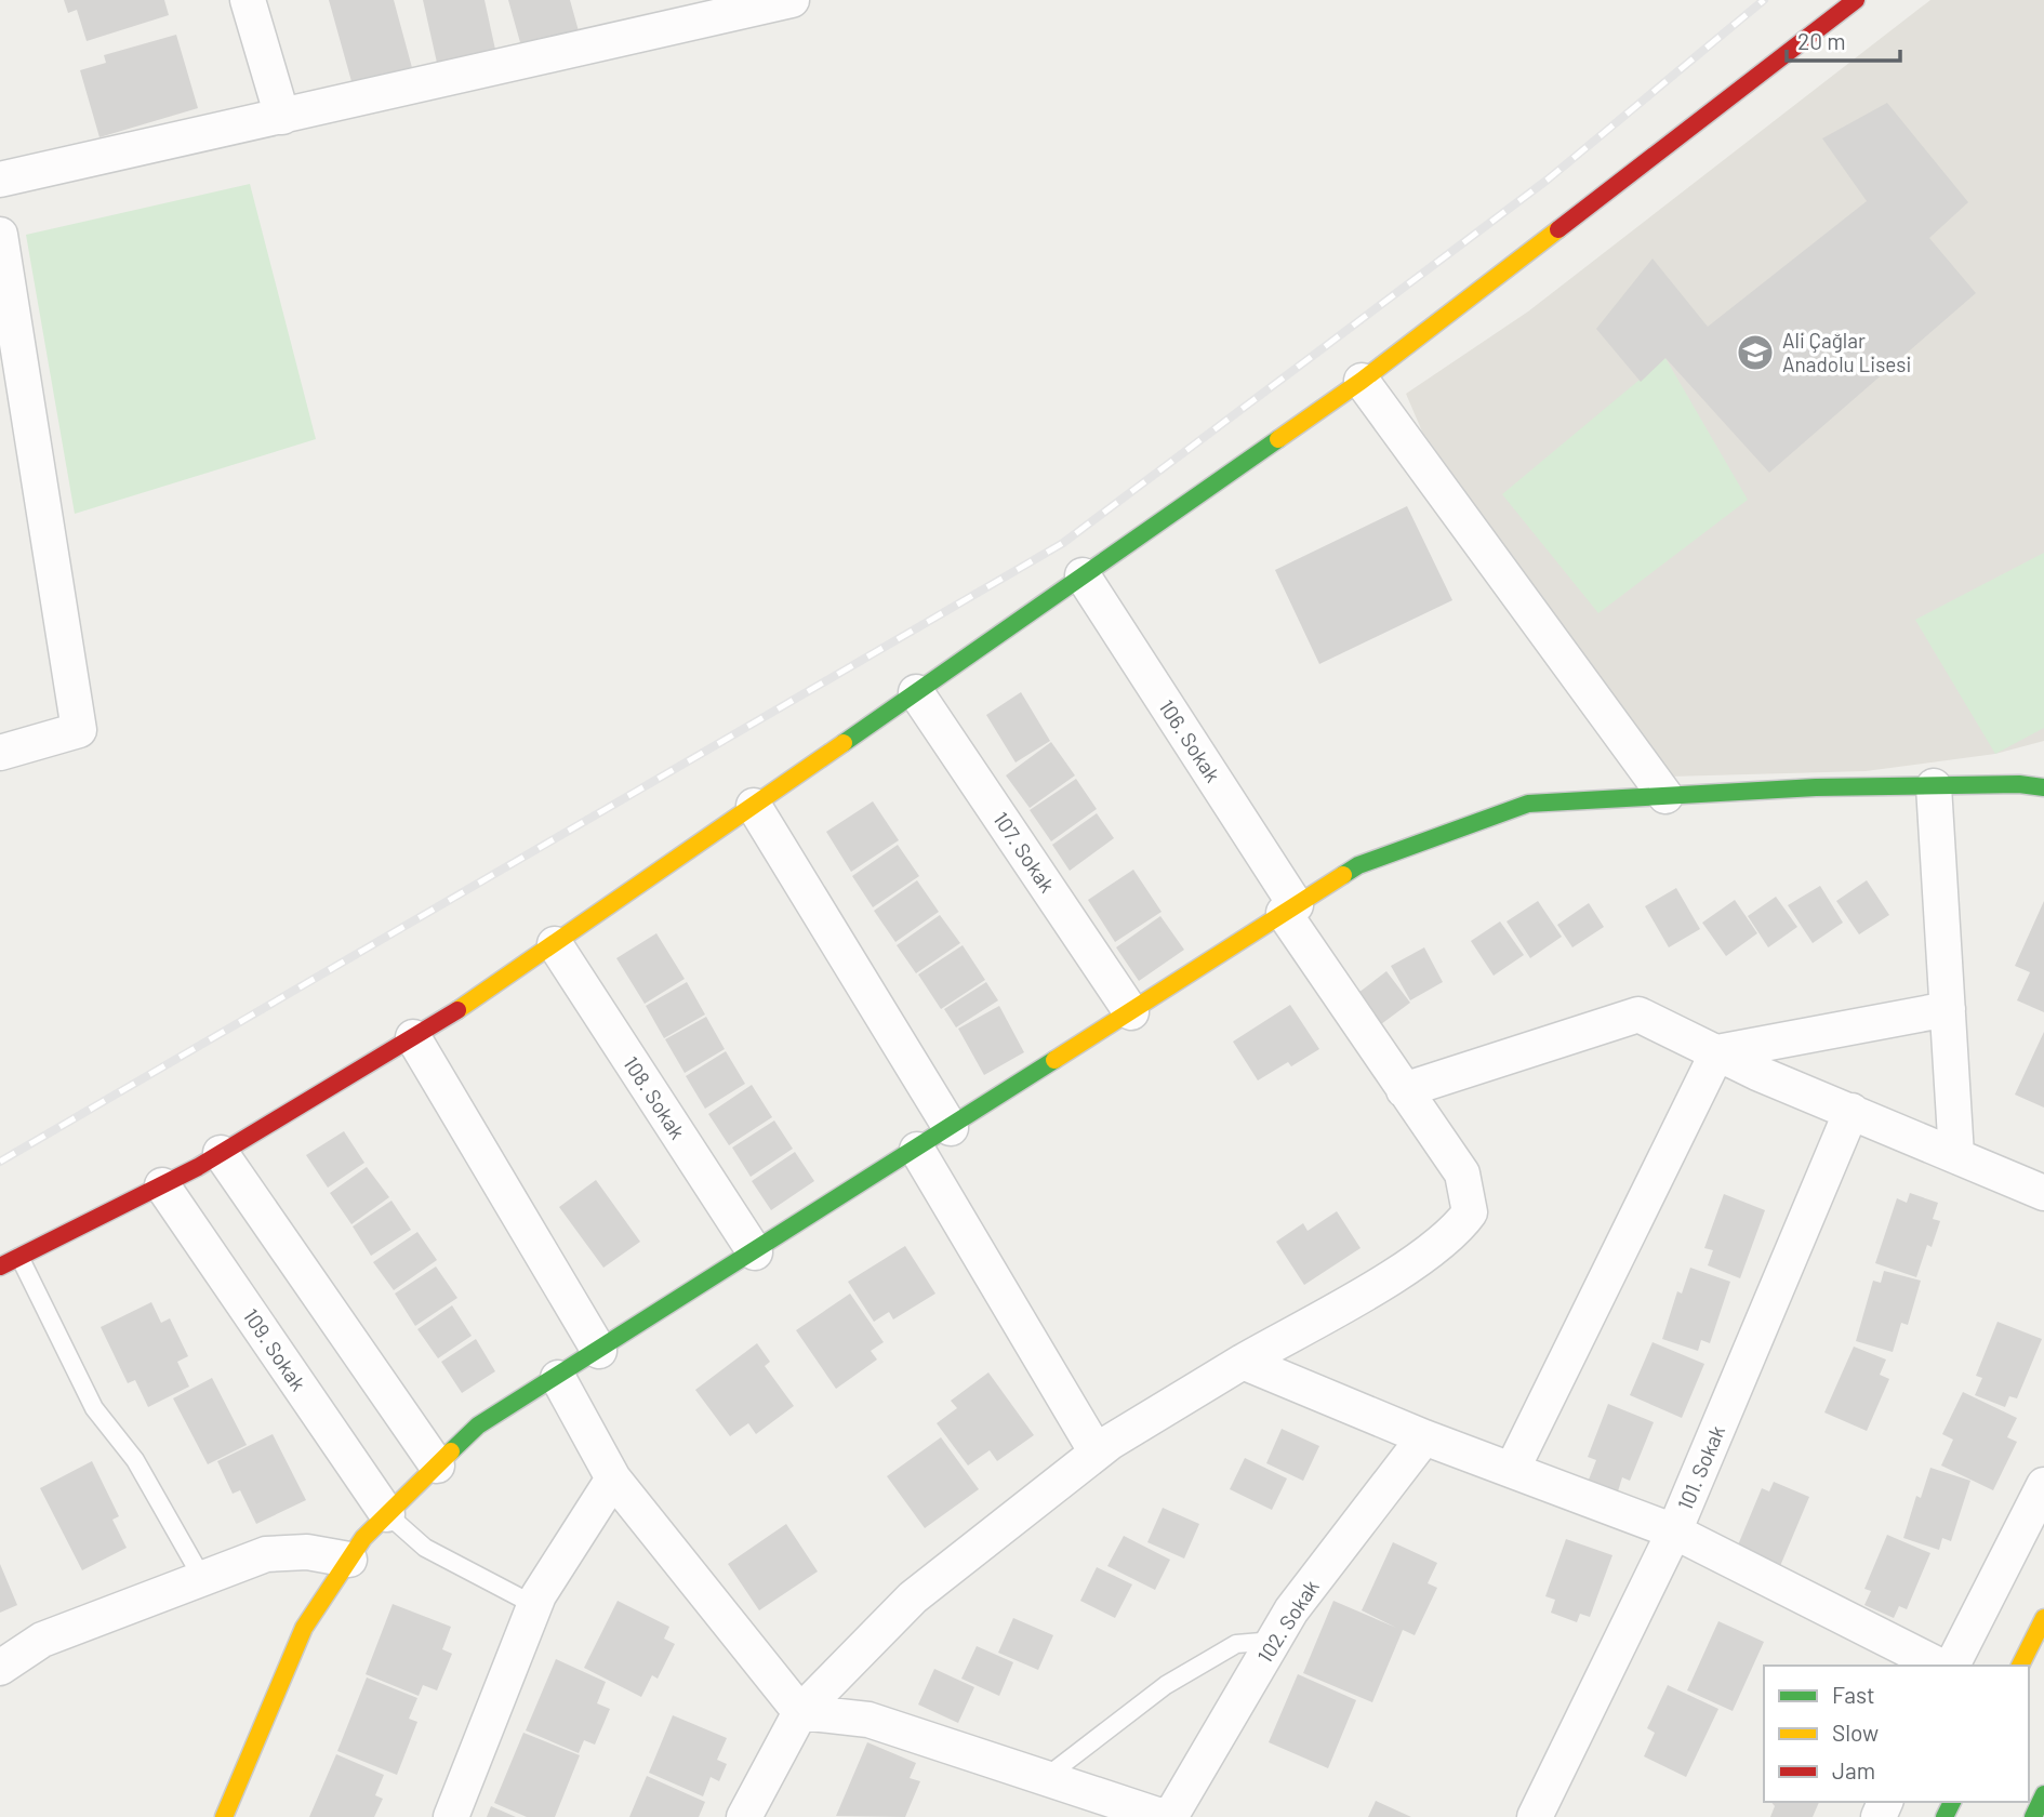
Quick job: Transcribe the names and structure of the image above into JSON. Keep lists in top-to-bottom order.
{
  "streets": {
    "street": [
      "106. Sokak",
      "107. Sokak",
      "108. Sokak",
      "109. Sokak",
      "101. Sokak",
      "102. Sokak"
    ]
  },
  "places": {
    "school or university": ["Ali Çağlar Anadolu Lisesi"]
  },
  "legend": ["Fast", "Slow", "Jam"],
  "scale_bar": "20 m"
}
